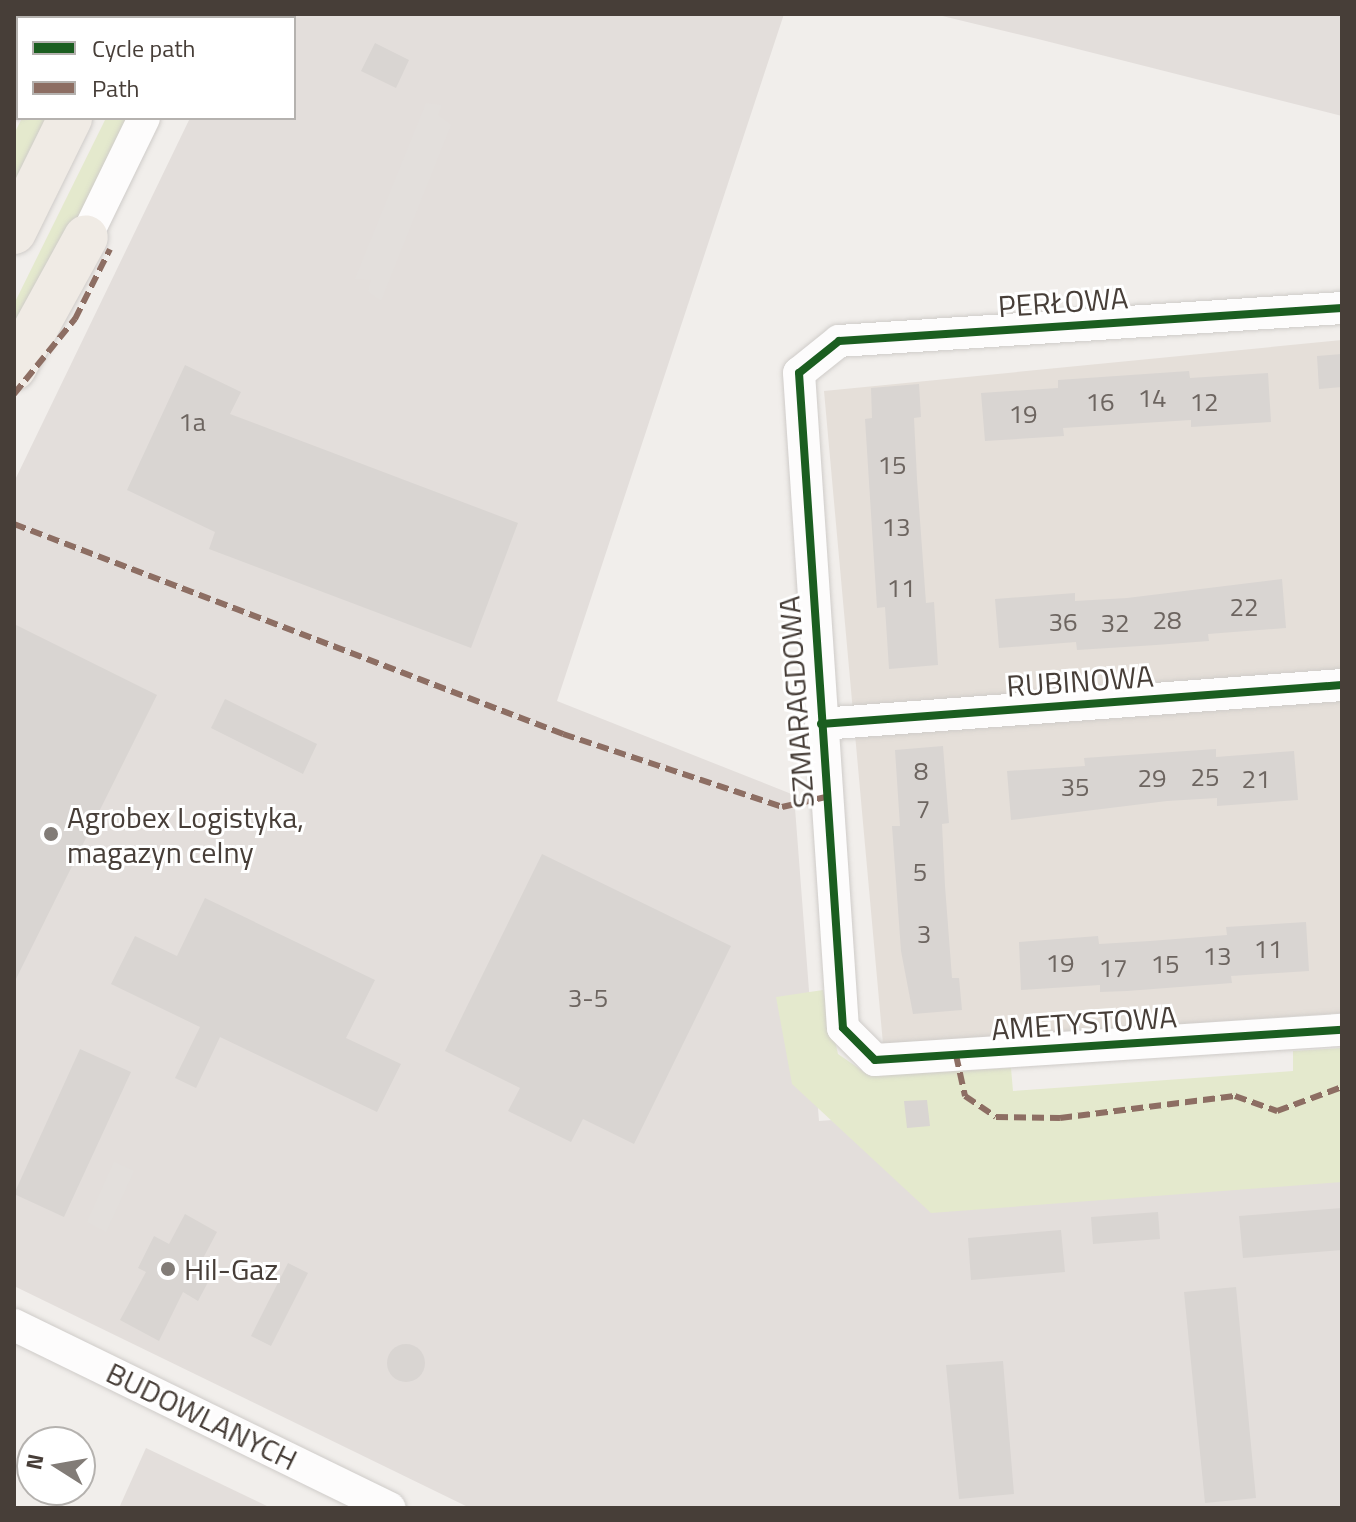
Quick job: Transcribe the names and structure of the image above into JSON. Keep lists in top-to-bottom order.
{
  "streets": {
    "street": [
      "PERŁOWA",
      "RUBINOWA",
      "SZMARAGDOWA",
      "AMETYSTOWA",
      "BUDOWLANYCH"
    ]
  },
  "crossings": [
    ["PERŁOWA", "SZMARAGDOWA"],
    ["RUBINOWA", "SZMARAGDOWA"],
    ["SZMARAGDOWA", "AMETYSTOWA"]
  ],
  "places": ["Agrobex Logistyka, magazyn celny", "Hil-Gaz"],
  "house_numbers": [
    "14",
    "16",
    "12",
    "19",
    "1a",
    "15",
    "13",
    "11",
    "22",
    "28",
    "36",
    "32",
    "8",
    "25",
    "29",
    "21",
    "35",
    "7",
    "5",
    "3",
    "11",
    "13",
    "19",
    "15",
    "17",
    "3-5"
  ],
  "legend": ["Cycle path", "Path"],
  "north": "left"
}
